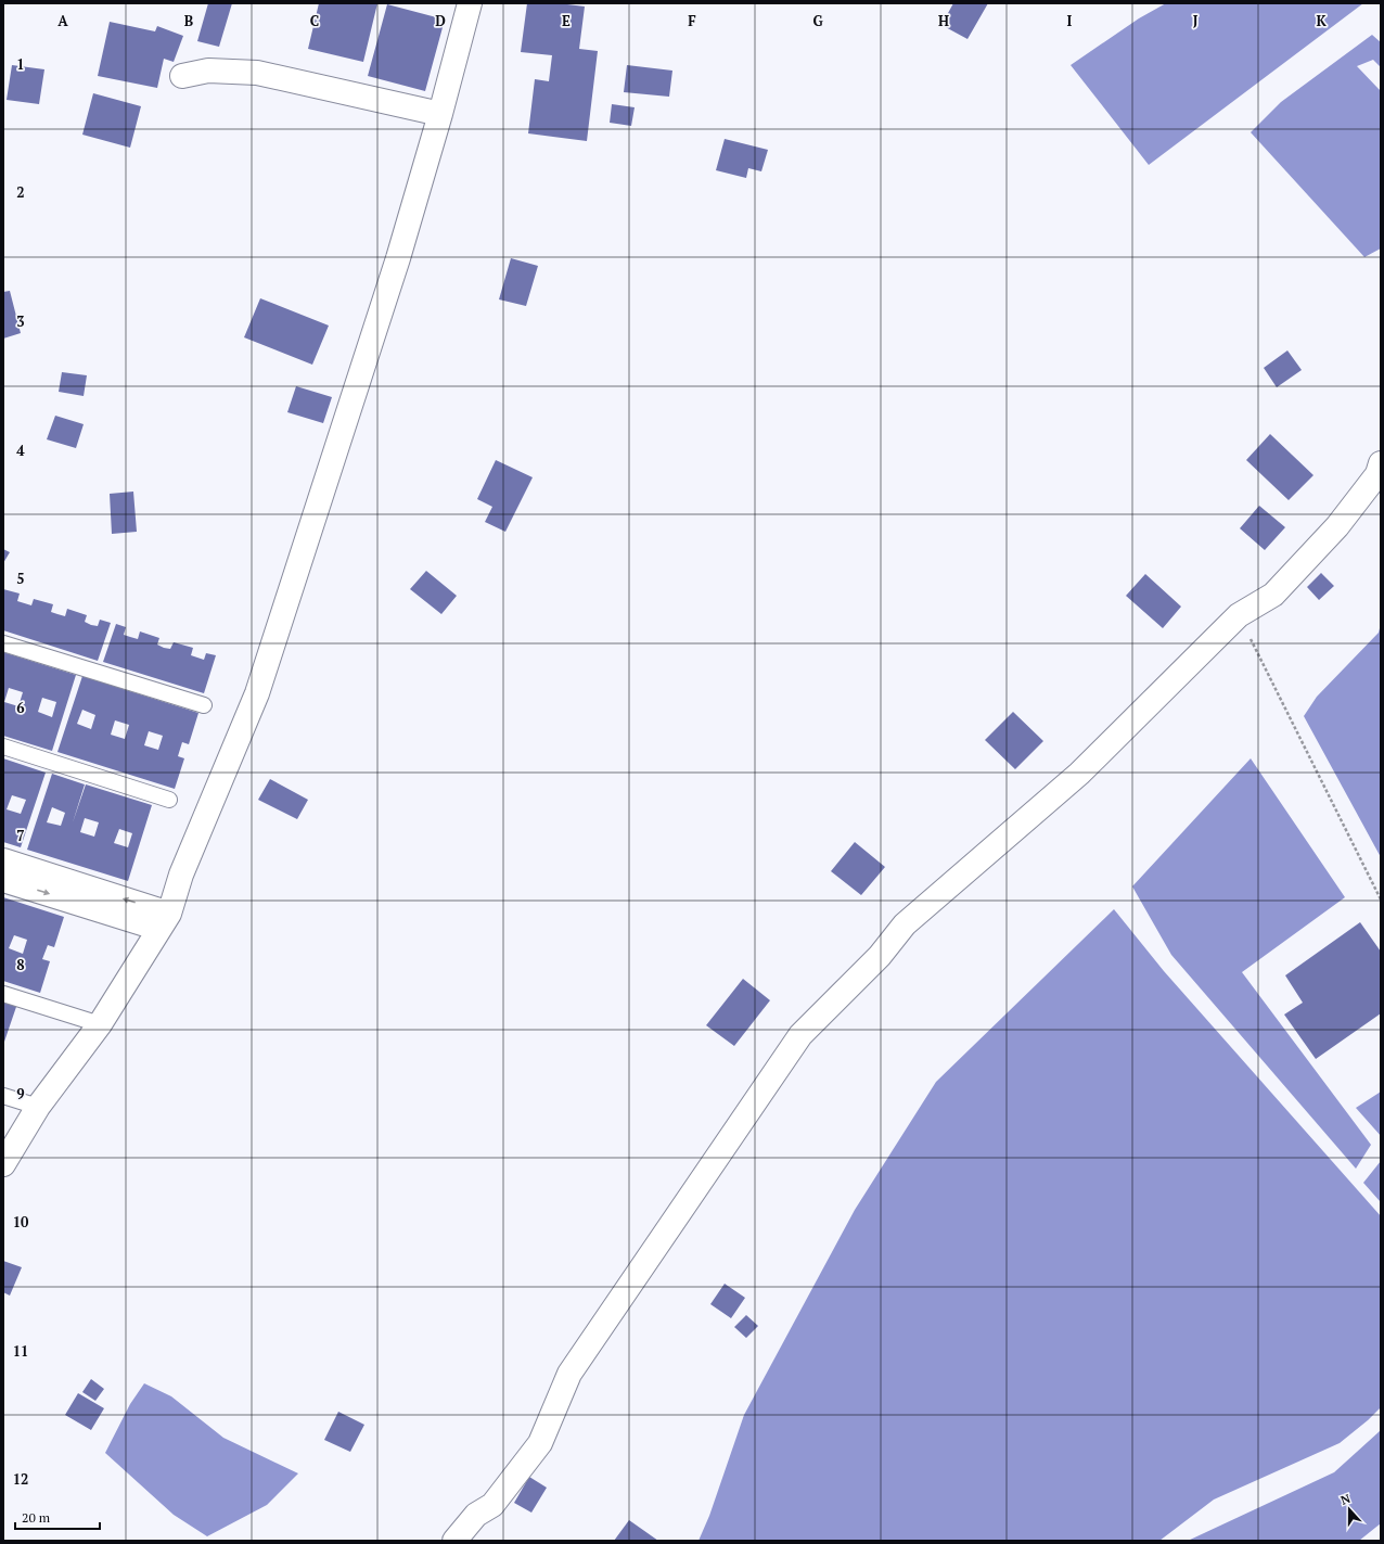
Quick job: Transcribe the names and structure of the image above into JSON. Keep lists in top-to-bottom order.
{
  "scale_bar": "20 m",
  "north": "top",
  "grid": {
    "columns": [
      "A",
      "B",
      "C",
      "D",
      "E",
      "F",
      "G",
      "H",
      "I",
      "J",
      "K"
    ],
    "rows": [
      "1",
      "2",
      "3",
      "4",
      "5",
      "6",
      "7",
      "8",
      "9",
      "10",
      "11",
      "12"
    ]
  }
}
